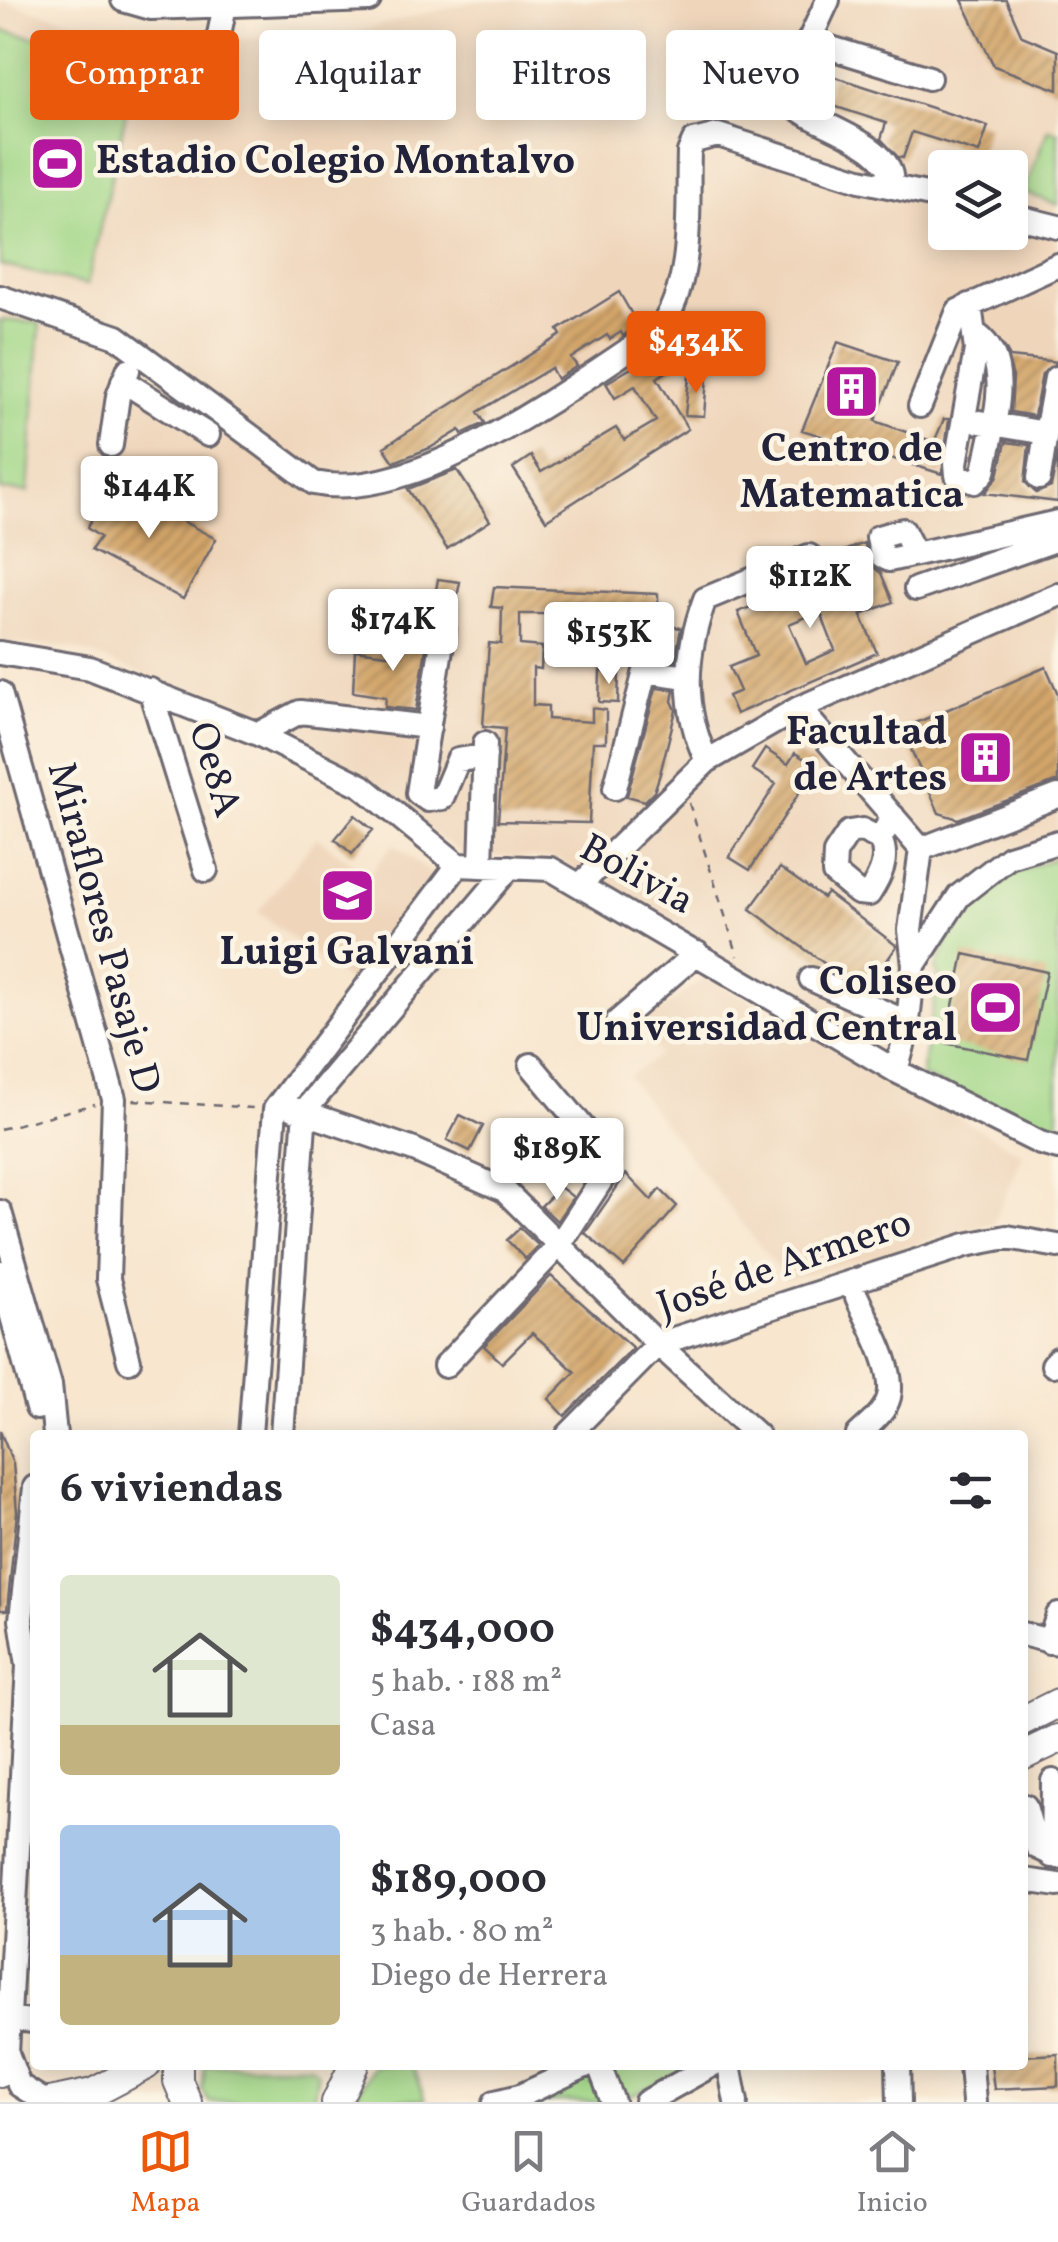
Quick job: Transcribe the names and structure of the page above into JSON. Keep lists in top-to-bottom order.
{
  "streets": {
    "street": [
      "Oe8A",
      "Bolivia",
      "Miraflores Pasaje D",
      "José de Armero"
    ]
  },
  "places": {
    "sports": ["Estadio Colegio Montalvo", "Coliseo Universidad Central"],
    "building": ["Centro de Matematica", "Facultad de Artes"],
    "school or university": ["Luigi Galvani"]
  },
  "page": {
    "chip": [
      "Comprar",
      "Alquilar",
      "Filtros",
      "Nuevo"
    ],
    "price": [
      "$434K",
      "$144K",
      "$112K",
      "$174K",
      "$153K",
      "$189K"
    ],
    "heading": "6 viviendas",
    "list": [
      {
        "name": "$434,000",
        "note": "5 hab. · 188 m² · Casa"
      },
      {
        "name": "$189,000",
        "note": "3 hab. · 80 m² · Diego de Herrera"
      }
    ],
    "tabs": ["Mapa", "Guardados", "Inicio"]
  }
}
